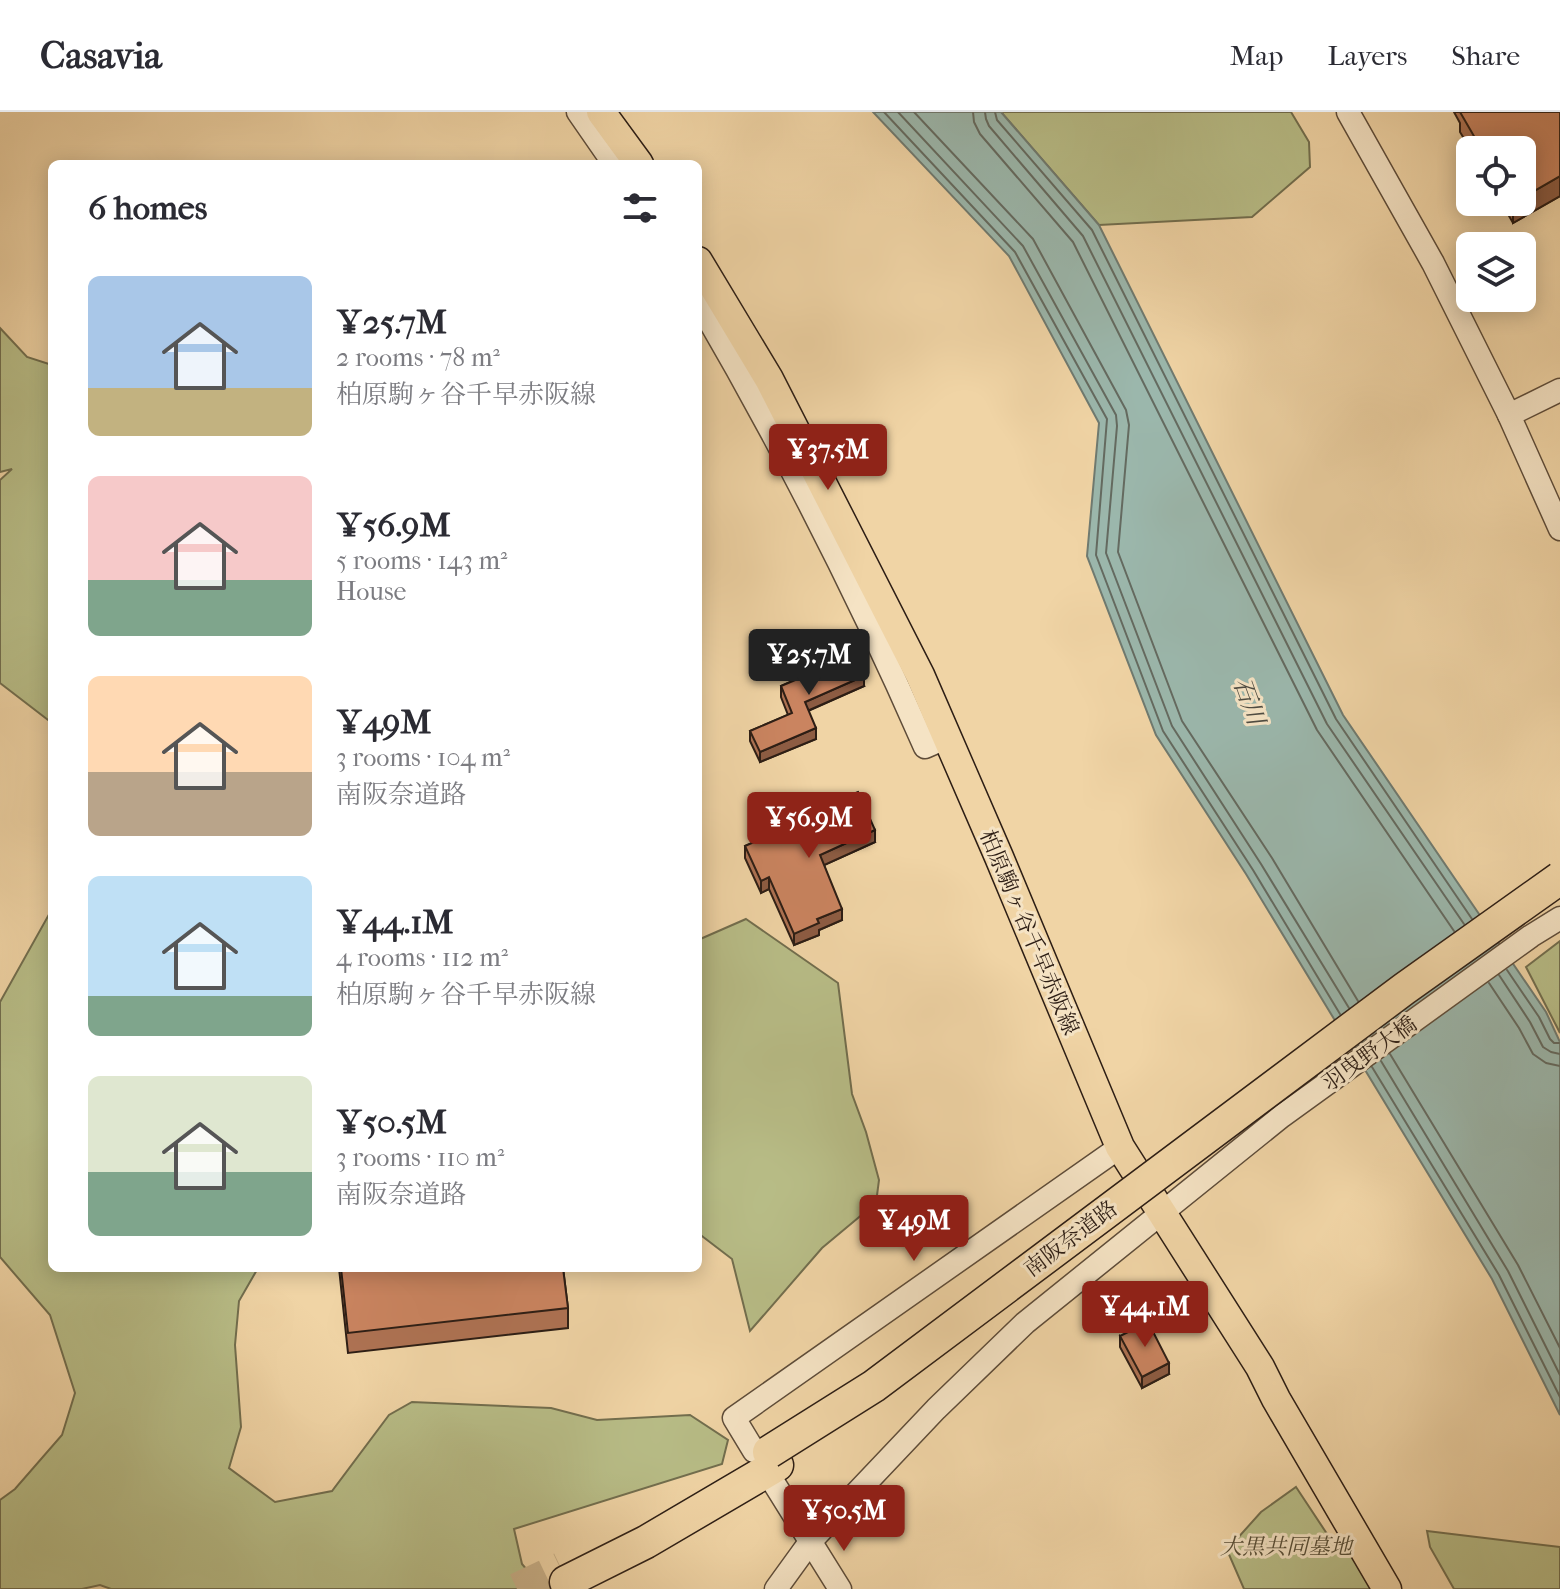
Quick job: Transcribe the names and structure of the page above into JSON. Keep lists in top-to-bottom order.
{
  "streets": {
    "highway": ["南阪奈道路"],
    "main road": ["柏原駒ヶ谷千早赤阪線"],
    "street": ["羽曳野大橋"]
  },
  "crossings": [
    ["柏原駒ヶ谷千早赤阪線", "羽曳野大橋"]
  ],
  "water": ["石川"],
  "parks": ["大黒共同墓地"],
  "page": {
    "header": "Casavia",
    "nav": ["Map", "Layers", "Share"],
    "heading": "6 homes",
    "list": [
      {
        "name": "¥25.7M",
        "note": "2 rooms · 78 m² · 柏原駒ヶ谷千早赤阪線"
      },
      {
        "name": "¥56.9M",
        "note": "5 rooms · 143 m² · House"
      },
      {
        "name": "¥49M",
        "note": "3 rooms · 104 m² · 南阪奈道路"
      },
      {
        "name": "¥44.1M",
        "note": "4 rooms · 112 m² · 柏原駒ヶ谷千早赤阪線"
      },
      {
        "name": "¥50.5M",
        "note": "3 rooms · 110 m² · 南阪奈道路"
      }
    ],
    "price": [
      "¥37.5M",
      "¥25.7M",
      "¥56.9M",
      "¥49M",
      "¥44.1M",
      "¥50.5M"
    ]
  }
}
